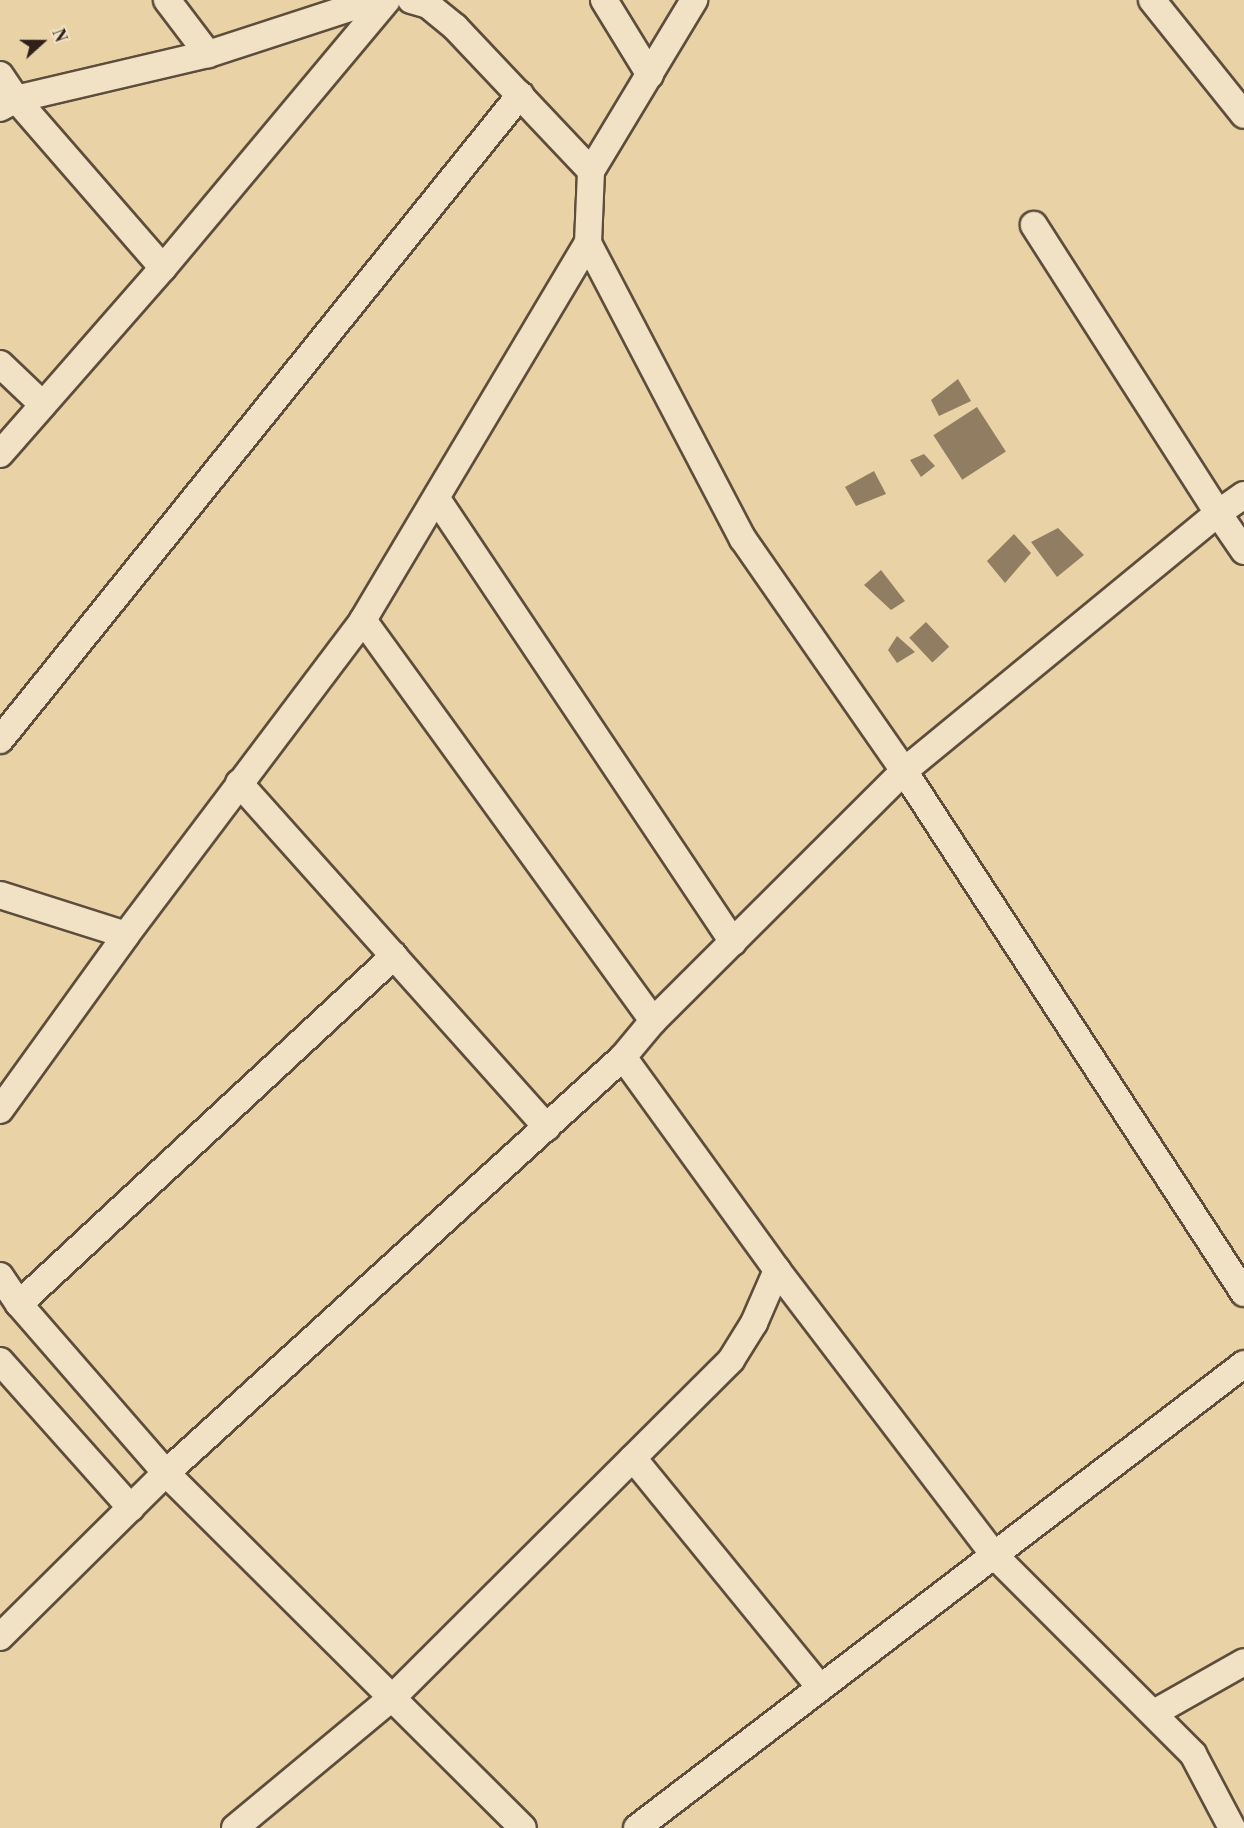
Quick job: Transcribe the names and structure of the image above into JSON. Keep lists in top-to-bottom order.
{
  "north": "right"
}
